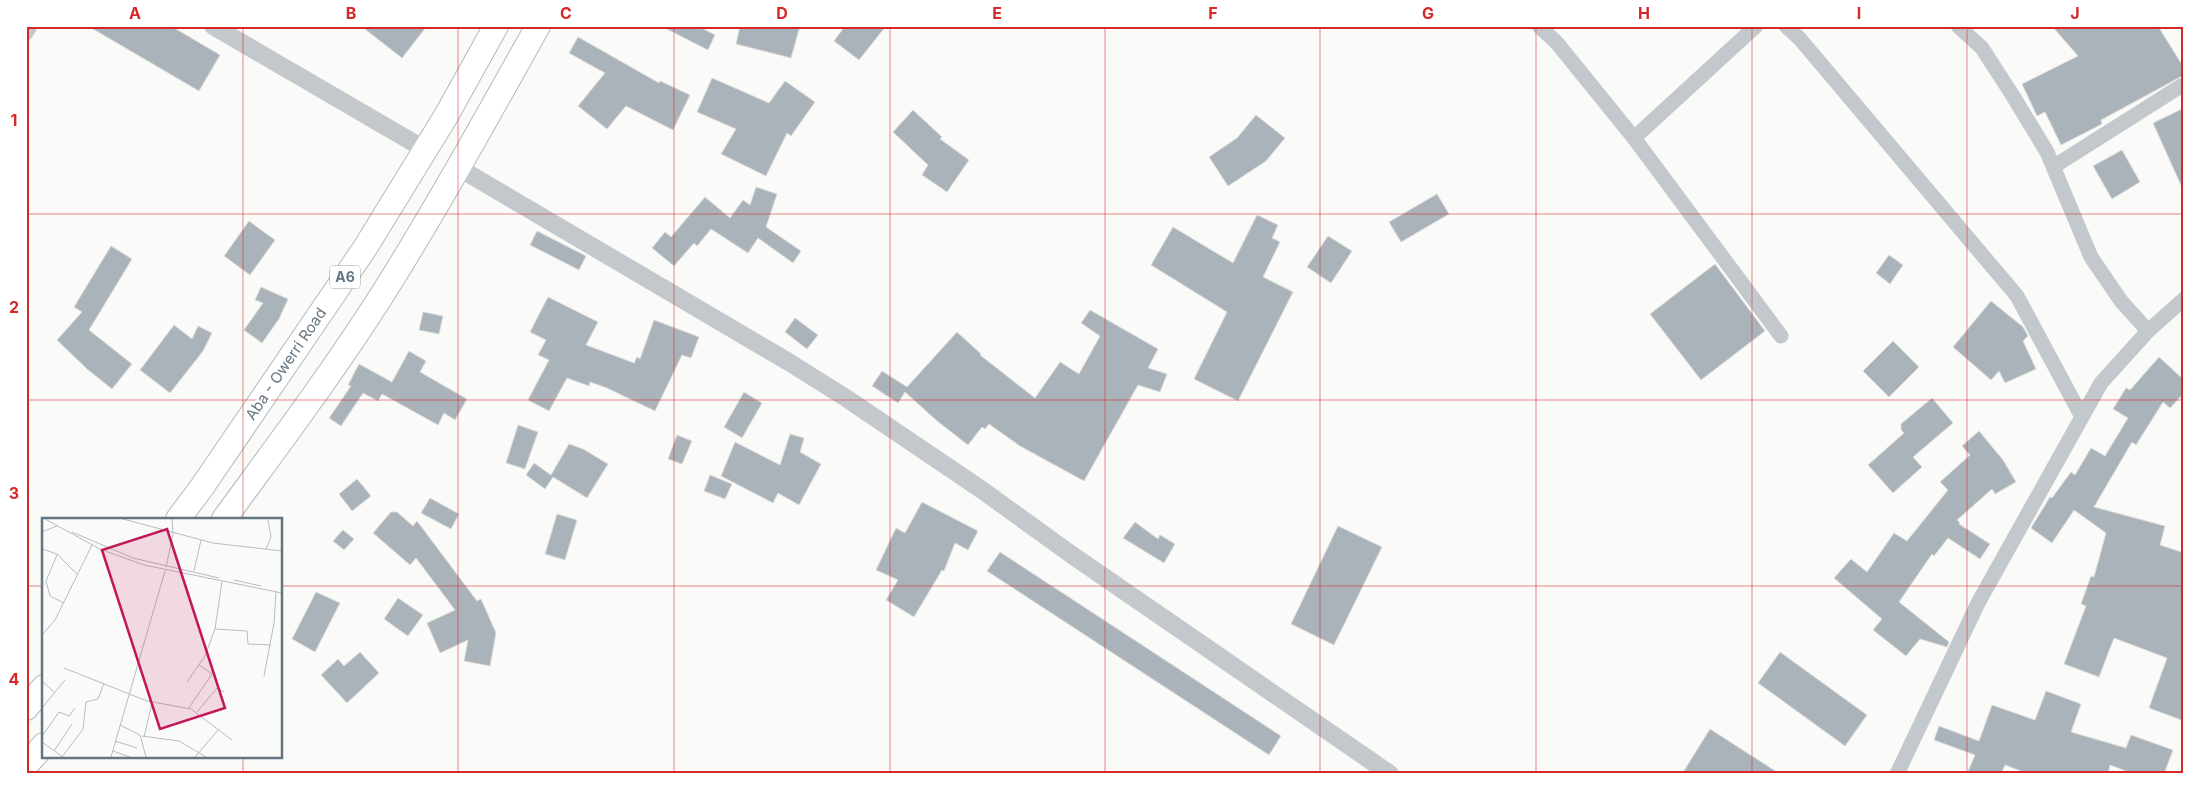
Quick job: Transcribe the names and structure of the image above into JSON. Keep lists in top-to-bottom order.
{
  "streets": {
    "highway": ["A6", "Aba - Owerri Road"]
  },
  "grid": {
    "columns": [
      "A",
      "B",
      "C",
      "D",
      "E",
      "F",
      "G",
      "H",
      "I",
      "J"
    ],
    "rows": [
      "1",
      "2",
      "3",
      "4"
    ]
  }
}
